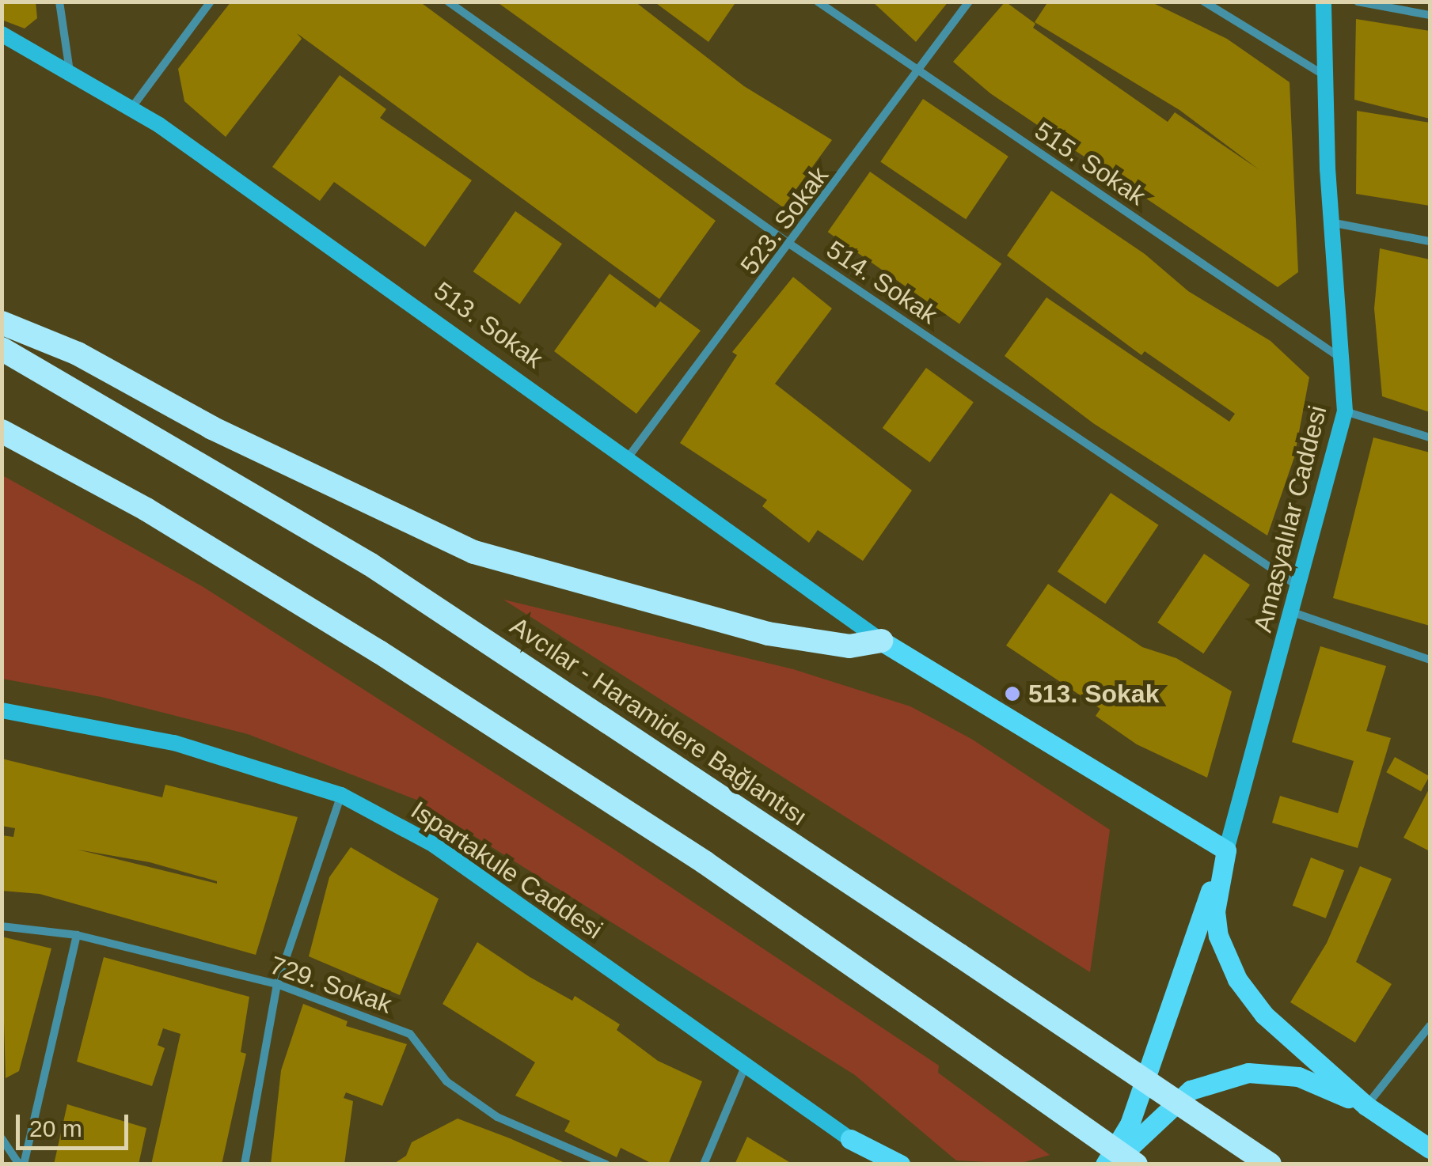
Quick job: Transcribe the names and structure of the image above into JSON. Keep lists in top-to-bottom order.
{
  "streets": {
    "highway": ["Avcılar - Haramidere Bağlantısı"],
    "main road": ["513. Sokak", "Amasyalılar Caddesi", "Ispartakule Caddesi"],
    "street": [
      "515. Sokak",
      "523. Sokak",
      "514. Sokak",
      "729. Sokak"
    ]
  },
  "crossings": [
    ["515. Sokak", "523. Sokak"],
    ["515. Sokak", "Amasyalılar Caddesi"],
    ["523. Sokak", "514. Sokak"],
    ["523. Sokak", "513. Sokak"],
    ["514. Sokak", "Amasyalılar Caddesi"],
    ["513. Sokak", "Amasyalılar Caddesi"]
  ],
  "places": ["513. Sokak"],
  "scale_bar": "20 m"
}
